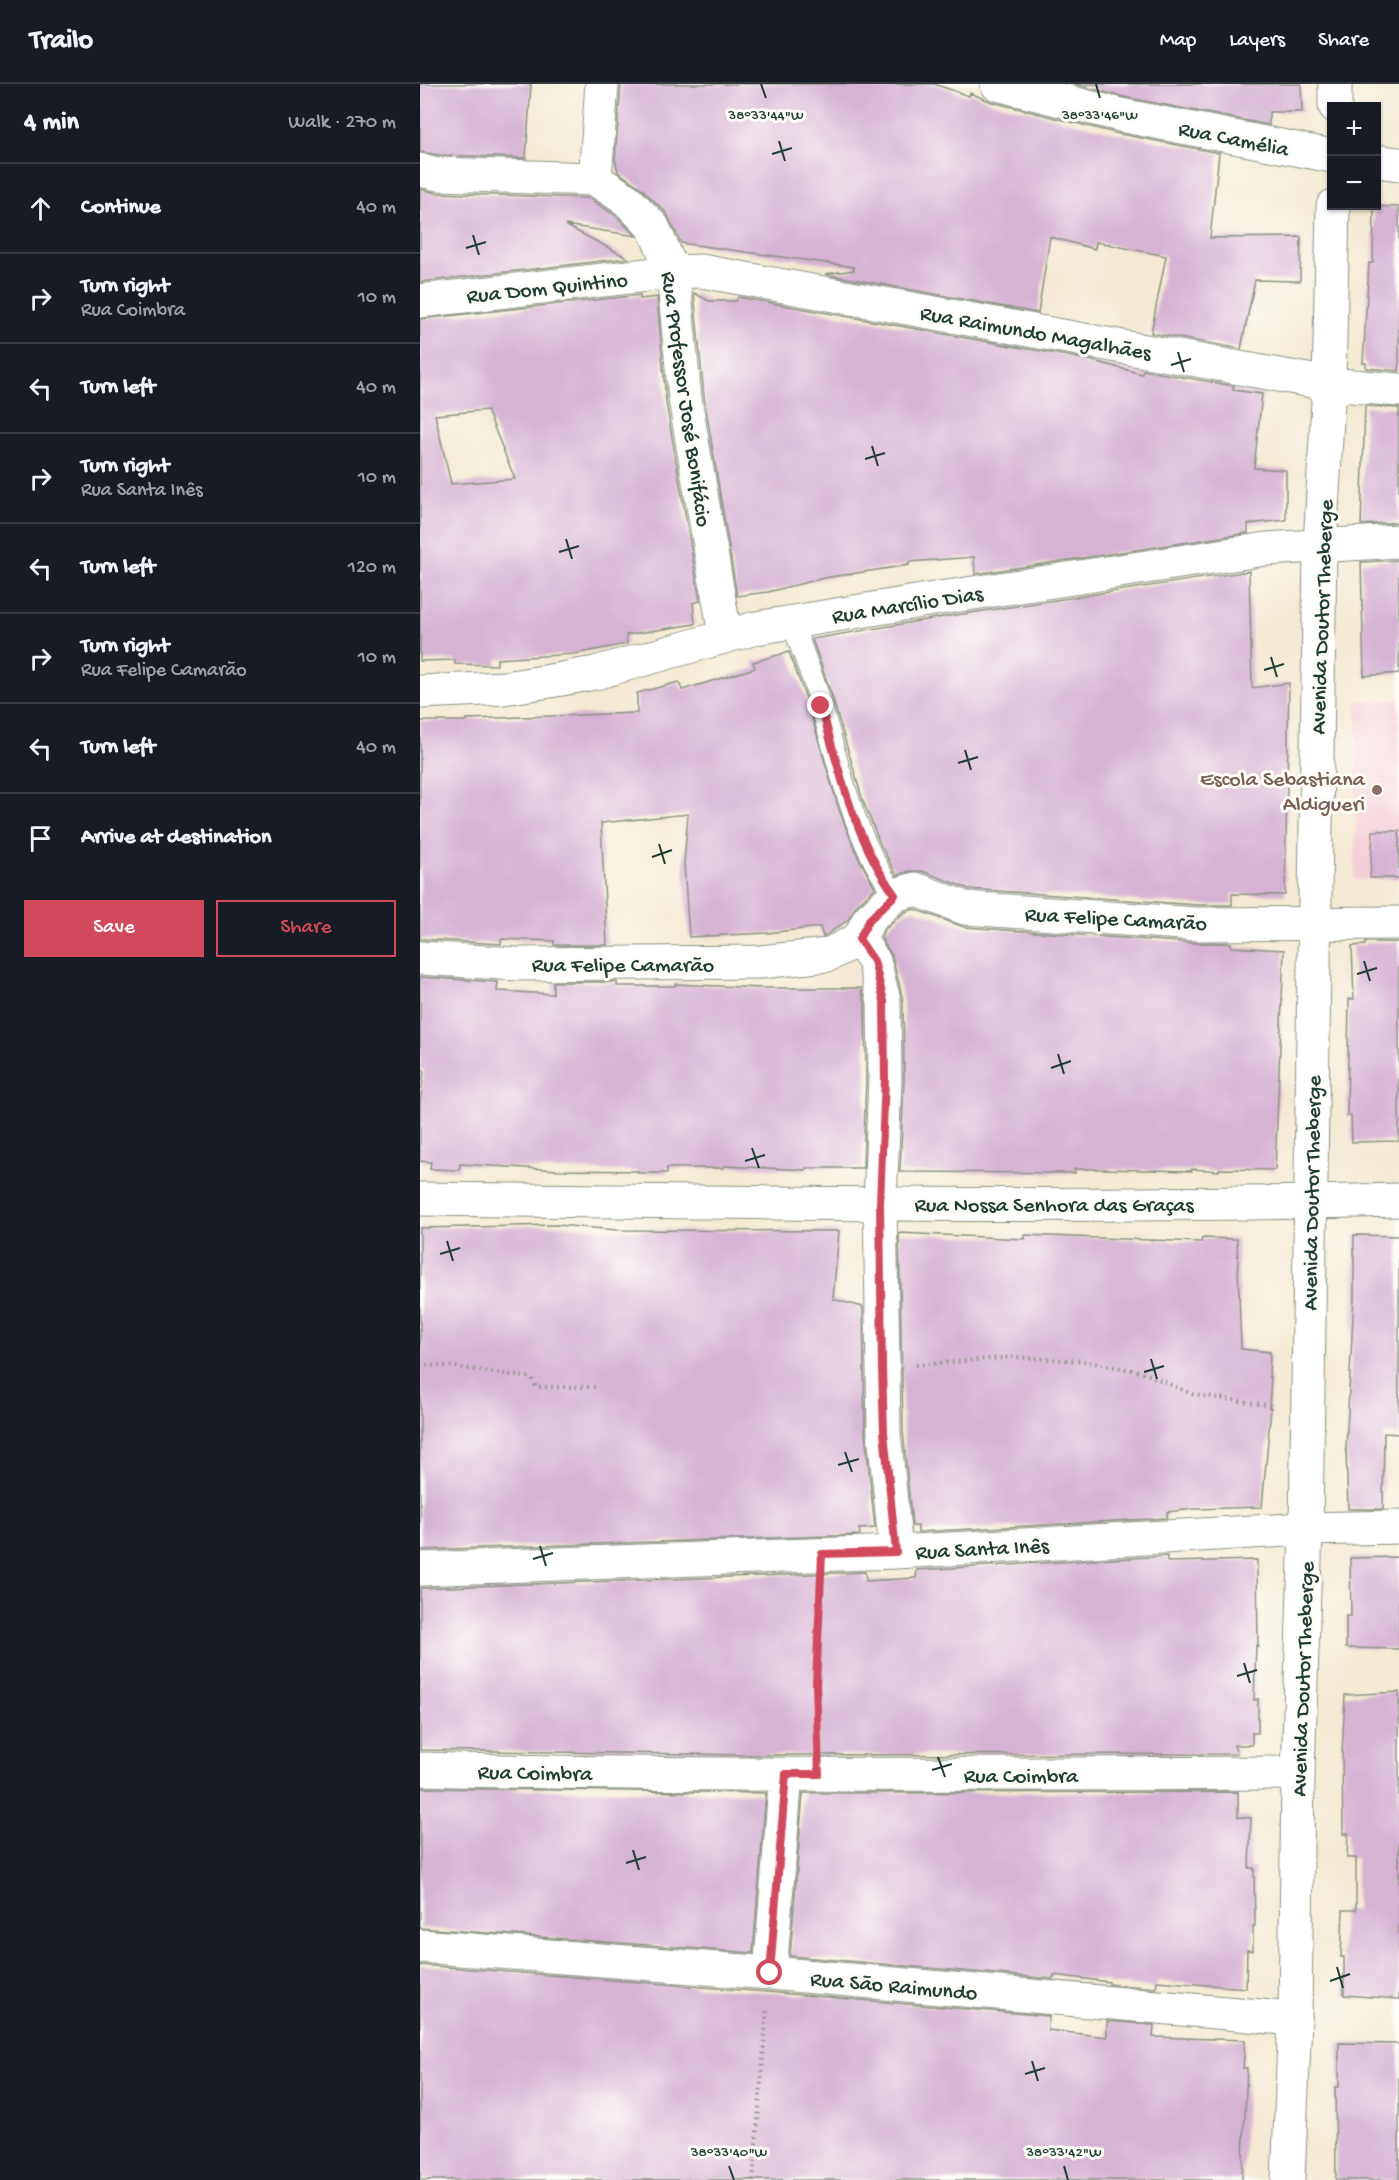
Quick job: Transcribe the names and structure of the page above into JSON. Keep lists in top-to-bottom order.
{
  "streets": {
    "street": [
      "Rua Camélia",
      "Rua Dom Quintino",
      "Rua Raimundo Magalhães",
      "Rua Professor José Bonifácio",
      "Rua Marcílio Dias",
      "Avenida Doutor Theberge",
      "Rua Felipe Camarão",
      "Rua Nossa Senhora das Graças",
      "Rua Santa Inês",
      "Rua Coimbra",
      "Rua São Raimundo"
    ]
  },
  "crossings": [
    ["Rua Dom Quintino", "Rua Raimundo Magalhães"],
    ["Rua Dom Quintino", "Rua Professor José Bonifácio"],
    ["Rua Raimundo Magalhães", "Rua Professor José Bonifácio"],
    ["Rua Raimundo Magalhães", "Avenida Doutor Theberge"],
    ["Rua Professor José Bonifácio", "Rua Marcílio Dias"],
    ["Rua Marcílio Dias", "Avenida Doutor Theberge"],
    ["Avenida Doutor Theberge", "Rua Felipe Camarão"],
    ["Avenida Doutor Theberge", "Rua Nossa Senhora das Graças"],
    ["Avenida Doutor Theberge", "Rua Santa Inês"],
    ["Avenida Doutor Theberge", "Rua Coimbra"],
    ["Avenida Doutor Theberge", "Rua São Raimundo"]
  ],
  "places": ["Escola Sebastiana Aldigueri"],
  "page": {
    "header": "Trailo",
    "nav": ["Map", "Layers", "Share"],
    "heading": ["4 min", "Walk · 270 m"],
    "map_buttons": ["+", "−"],
    "list": [
      ["Continue", "40 m"],
      ["Turn right", "Rua Coimbra", "10 m"],
      ["Turn left", "40 m"],
      ["Turn right", "Rua Santa Inês", "10 m"],
      ["Turn left", "120 m"],
      ["Turn right", "Rua Felipe Camarão", "10 m"],
      ["Turn left", "40 m"],
      "Arrive at destination"
    ],
    "buttons": ["Save", "Share"]
  },
  "coordinates": [
    "38°33'44\"W",
    "38°33'46\"W",
    "38°33'40\"W",
    "38°33'42\"W"
  ]
}
